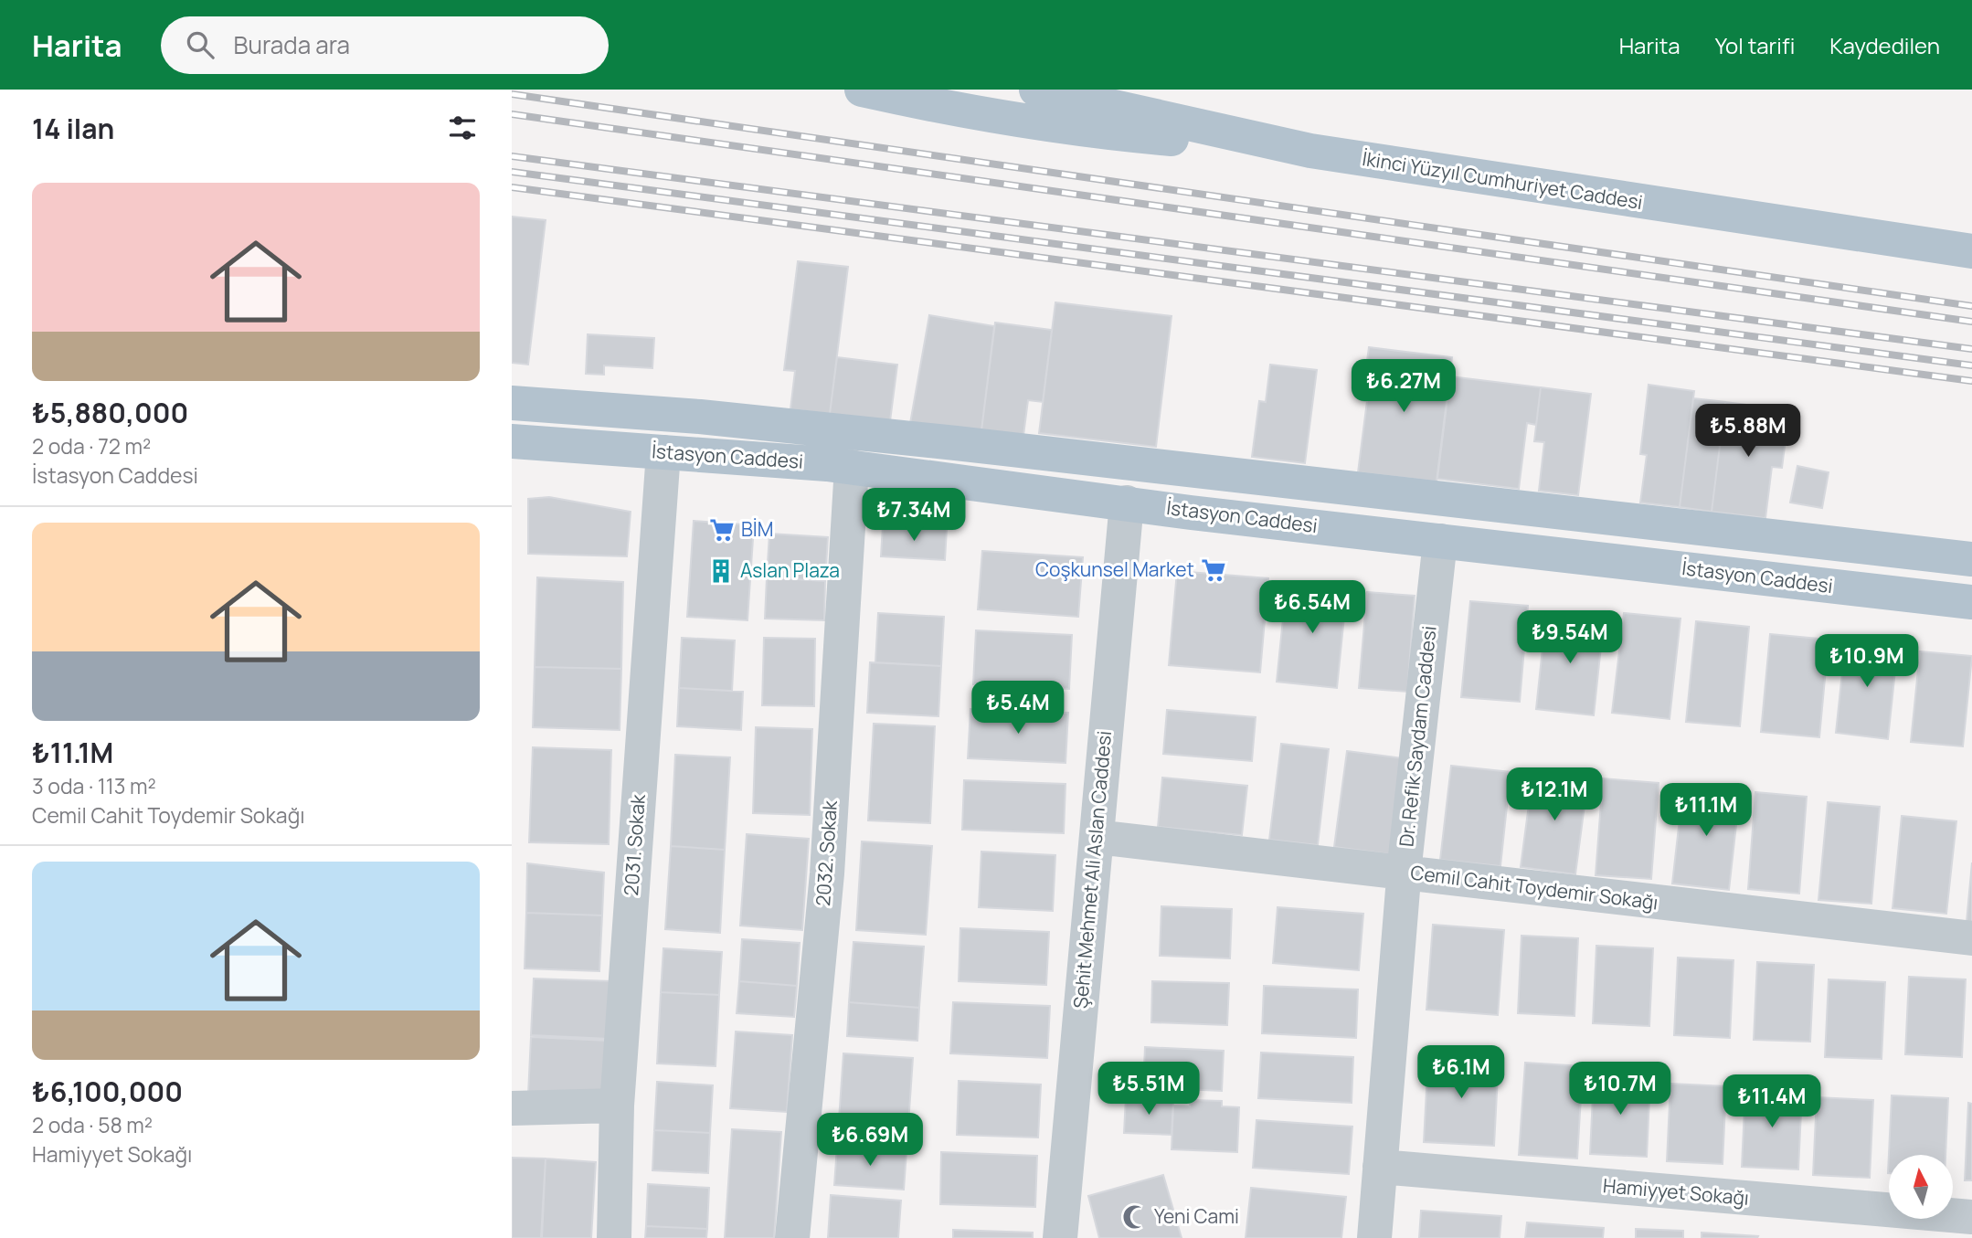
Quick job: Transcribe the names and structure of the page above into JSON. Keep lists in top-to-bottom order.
{
  "streets": {
    "main road": ["İkinci Yüzyıl Cumhuriyet Caddesi", "İstasyon Caddesi"],
    "street": [
      "Dr. Refik Saydam Caddesi",
      "2031. Sokak",
      "2032. Sokak",
      "Şehit Mehmet Ali Aslan Caddesi",
      "Cemil Cahit Toydemir Sokağı",
      "Hamiyyet Sokağı"
    ]
  },
  "crossings": [
    ["İstasyon Caddesi", "Dr. Refik Saydam Caddesi"],
    ["İstasyon Caddesi", "2031. Sokak"],
    ["İstasyon Caddesi", "2032. Sokak"],
    ["İstasyon Caddesi", "Şehit Mehmet Ali Aslan Caddesi"],
    ["Dr. Refik Saydam Caddesi", "Cemil Cahit Toydemir Sokağı"],
    ["Dr. Refik Saydam Caddesi", "Hamiyyet Sokağı"],
    ["Şehit Mehmet Ali Aslan Caddesi", "Cemil Cahit Toydemir Sokağı"]
  ],
  "places": {
    "supermarket": ["BİM", "Coşkunsel Market"],
    "building": ["Aslan Plaza"],
    "mosque": ["Yeni Cami"]
  },
  "north": "top",
  "page": {
    "header": "Harita",
    "search": "Burada ara",
    "nav": ["Harita", "Yol tarifi", "Kaydedilen"],
    "heading": "14 ilan",
    "list": [
      {
        "name": "₺5,880,000",
        "note": "2 oda · 72 m² · İstasyon Caddesi"
      },
      {
        "name": "₺11.1M",
        "note": "3 oda · 113 m² · Cemil Cahit Toydemir Sokağı"
      },
      {
        "name": "₺6,100,000",
        "note": "2 oda · 58 m² · Hamiyyet Sokağı"
      }
    ],
    "price": [
      "₺6.27M",
      "₺5.88M",
      "₺7.34M",
      "₺6.54M",
      "₺9.54M",
      "₺10.9M",
      "₺5.4M",
      "₺12.1M",
      "₺11.1M",
      "₺6.1M",
      "₺5.51M",
      "₺10.7M",
      "₺11.4M",
      "₺6.69M"
    ]
  }
}
